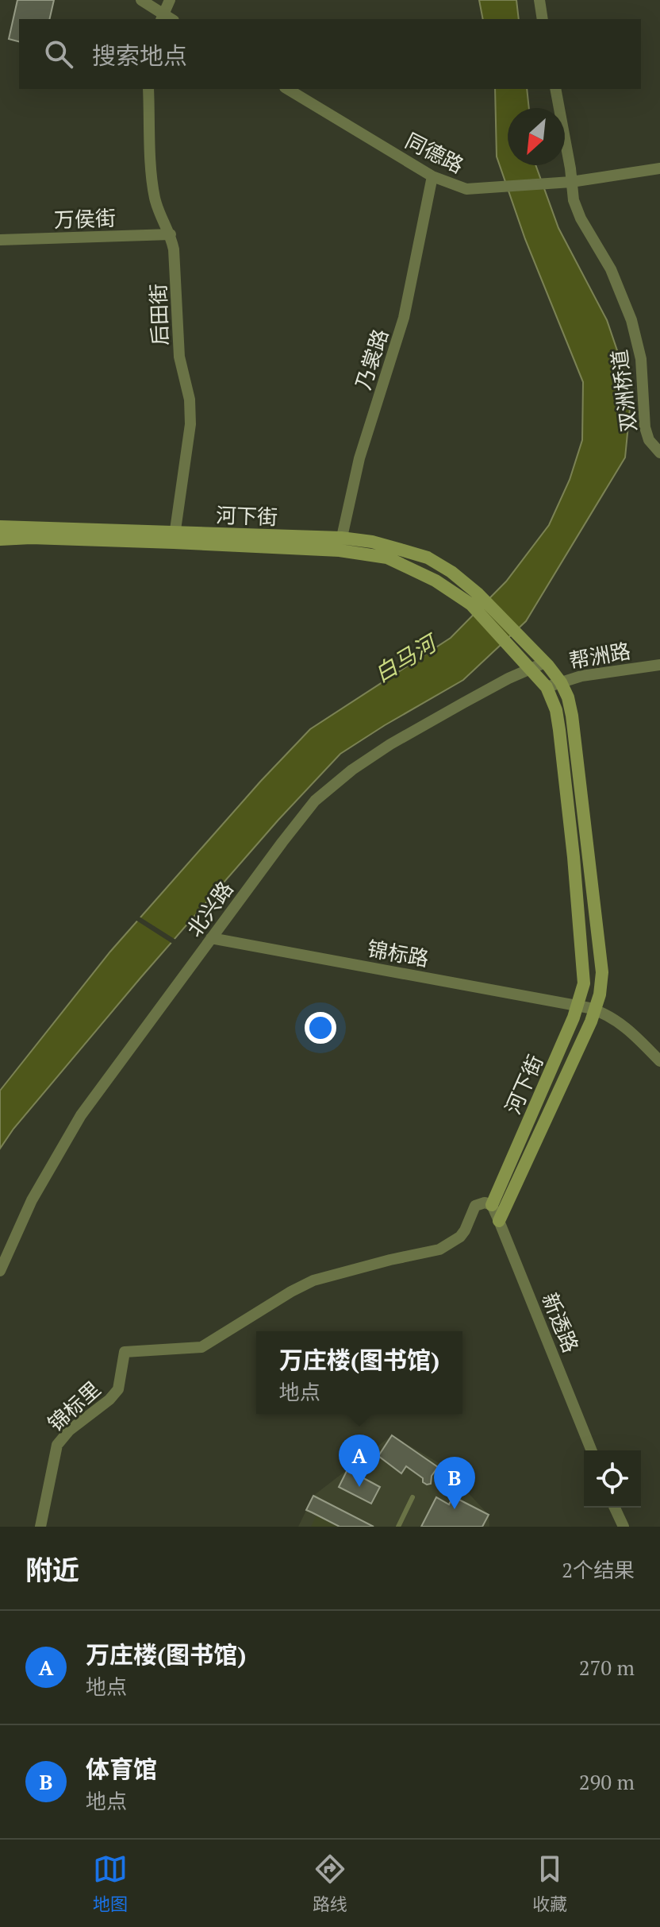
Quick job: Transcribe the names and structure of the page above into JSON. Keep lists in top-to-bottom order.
{
  "streets": {
    "main road": ["河下街"],
    "street": [
      "同德路",
      "万侯街",
      "后田街",
      "乃裳路",
      "双洲桥道",
      "帮洲路",
      "北兴路",
      "锦标路",
      "新透路",
      "锦标里"
    ]
  },
  "crossings": [
    ["同德路", "乃裳路"],
    ["同德路", "双洲桥道"],
    ["万侯街", "后田街"],
    ["后田街", "河下街"],
    ["乃裳路", "河下街"],
    ["河下街", "帮洲路"],
    ["河下街", "北兴路"],
    ["河下街", "锦标路"],
    ["河下街", "新透路"],
    ["河下街", "锦标里"],
    ["北兴路", "锦标路"],
    ["新透路", "锦标里"]
  ],
  "water": ["白马河"],
  "north": "bottom left",
  "page": {
    "search": "搜索地点",
    "popup": ["万庄楼(图书馆)", "地点"],
    "pins": ["A", "B"],
    "heading": ["附近", "2个结果"],
    "list": [
      {
        "mark": "A",
        "name": "万庄楼(图书馆)",
        "note": "地点",
        "value": "270 m"
      },
      {
        "mark": "B",
        "name": "体育馆",
        "note": "地点",
        "value": "290 m"
      }
    ],
    "nav": ["地图", "路线", "收藏"]
  }
}
